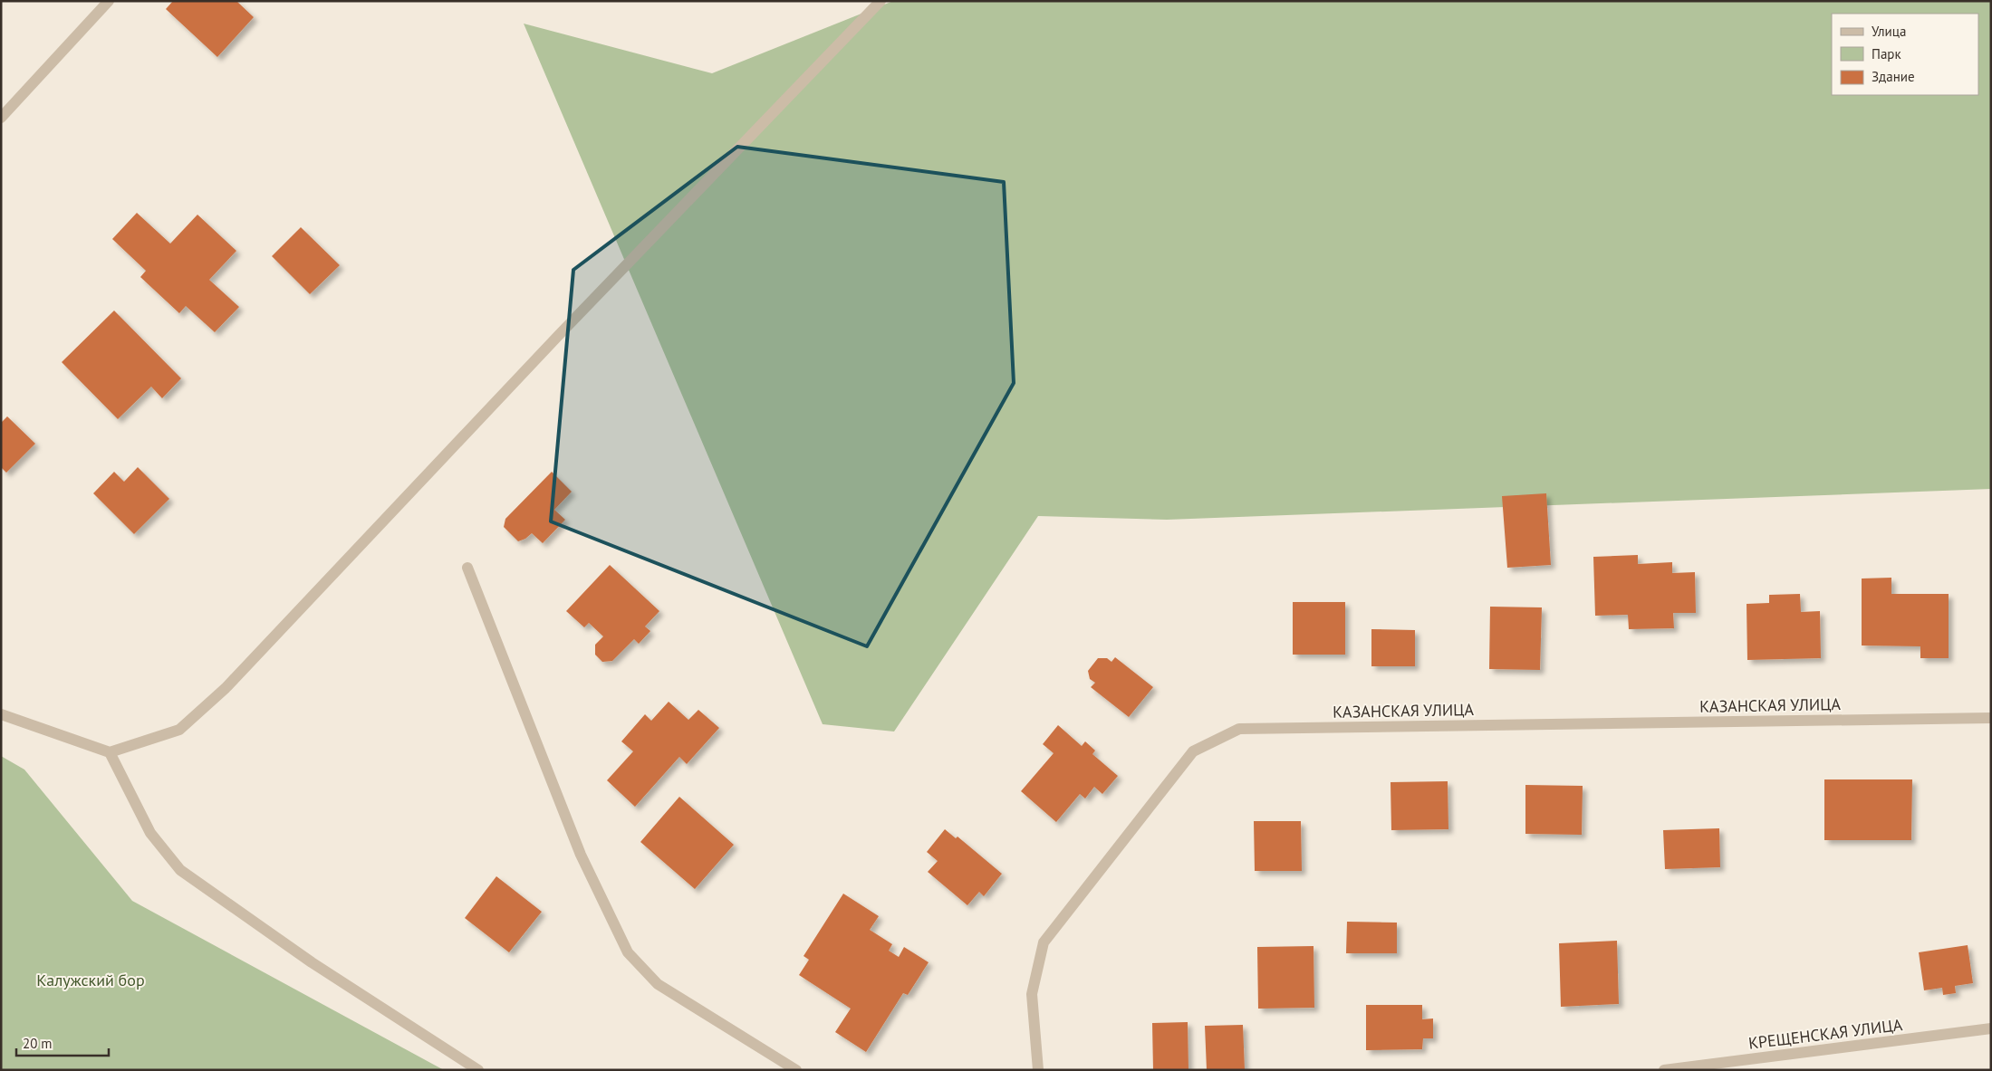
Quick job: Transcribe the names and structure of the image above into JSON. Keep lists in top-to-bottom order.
{
  "streets": {
    "street": ["КАЗАНСКАЯ УЛИЦА", "КРЕЩЕНСКАЯ УЛИЦА"]
  },
  "parks": ["Калужский бор"],
  "legend": ["Улица", "Парк", "Здание"],
  "scale_bar": "20 m"
}
